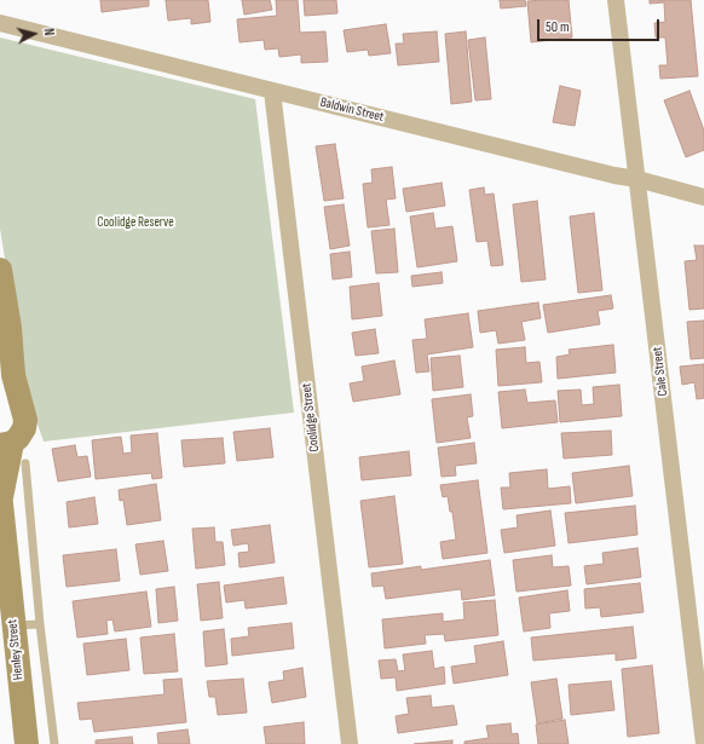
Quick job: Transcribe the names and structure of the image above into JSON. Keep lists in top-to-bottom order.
{
  "streets": {
    "street": [
      "Baldwin Street",
      "Cale Street",
      "Coolidge Street",
      "Henley Street"
    ]
  },
  "crossings": [
    ["Baldwin Street", "Cale Street"],
    ["Baldwin Street", "Coolidge Street"]
  ],
  "parks": ["Coolidge Reserve"],
  "scale_bar": "50 m",
  "north": "right"
}
